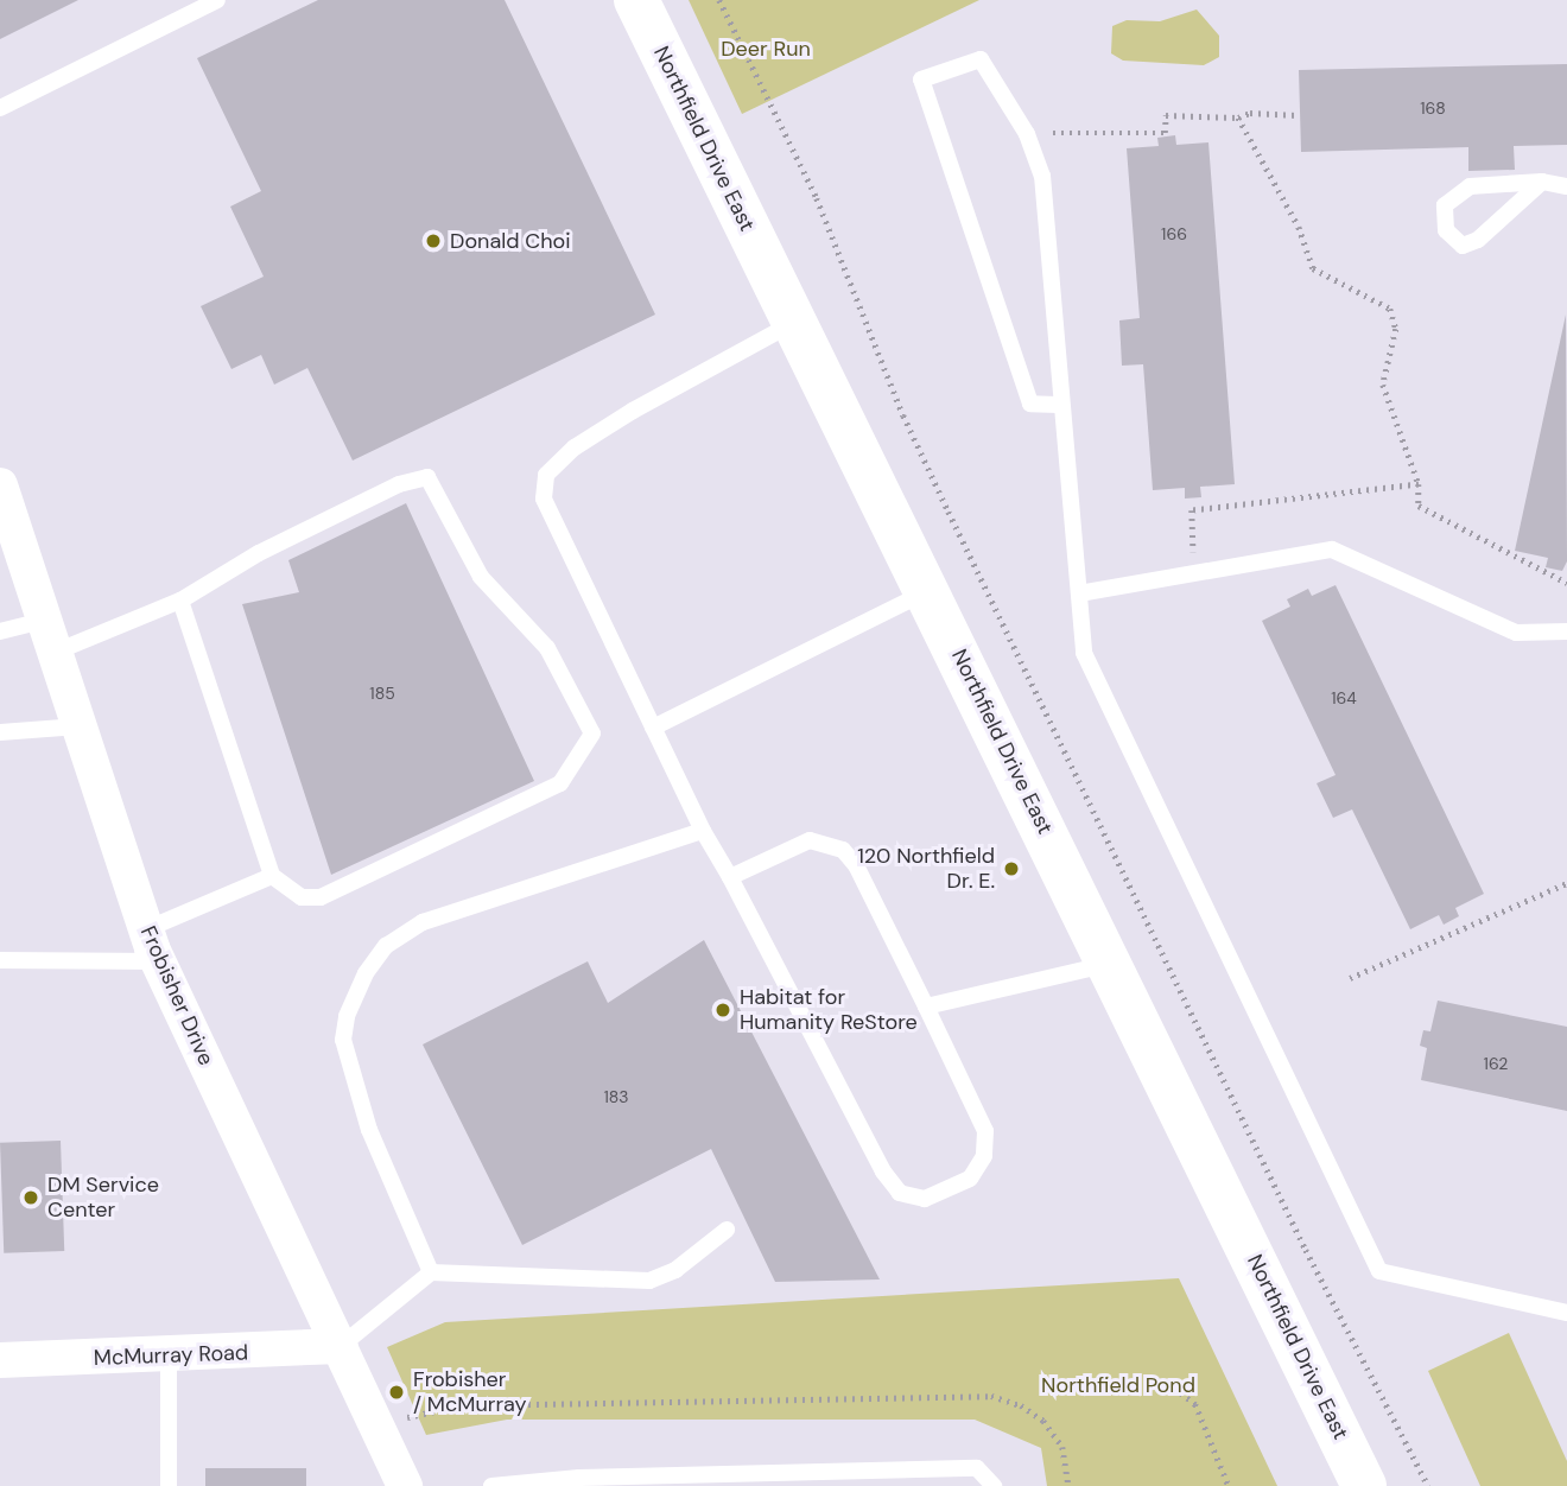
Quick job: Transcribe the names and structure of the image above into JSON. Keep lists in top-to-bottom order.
{
  "streets": {
    "main road": ["Northfield Drive East"],
    "street": ["Frobisher Drive", "McMurray Road"]
  },
  "crossings": [
    ["Frobisher Drive", "McMurray Road"]
  ],
  "parks": ["Deer Run", "Northfield Pond"],
  "places": [
    "Donald Choi",
    "120 Northfield Dr. E.",
    "Habitat for Humanity ReStore",
    "DM Service Center",
    "Frobisher / McMurray"
  ],
  "house_numbers": [
    "168",
    "166",
    "185",
    "164",
    "162",
    "183"
  ]
}
